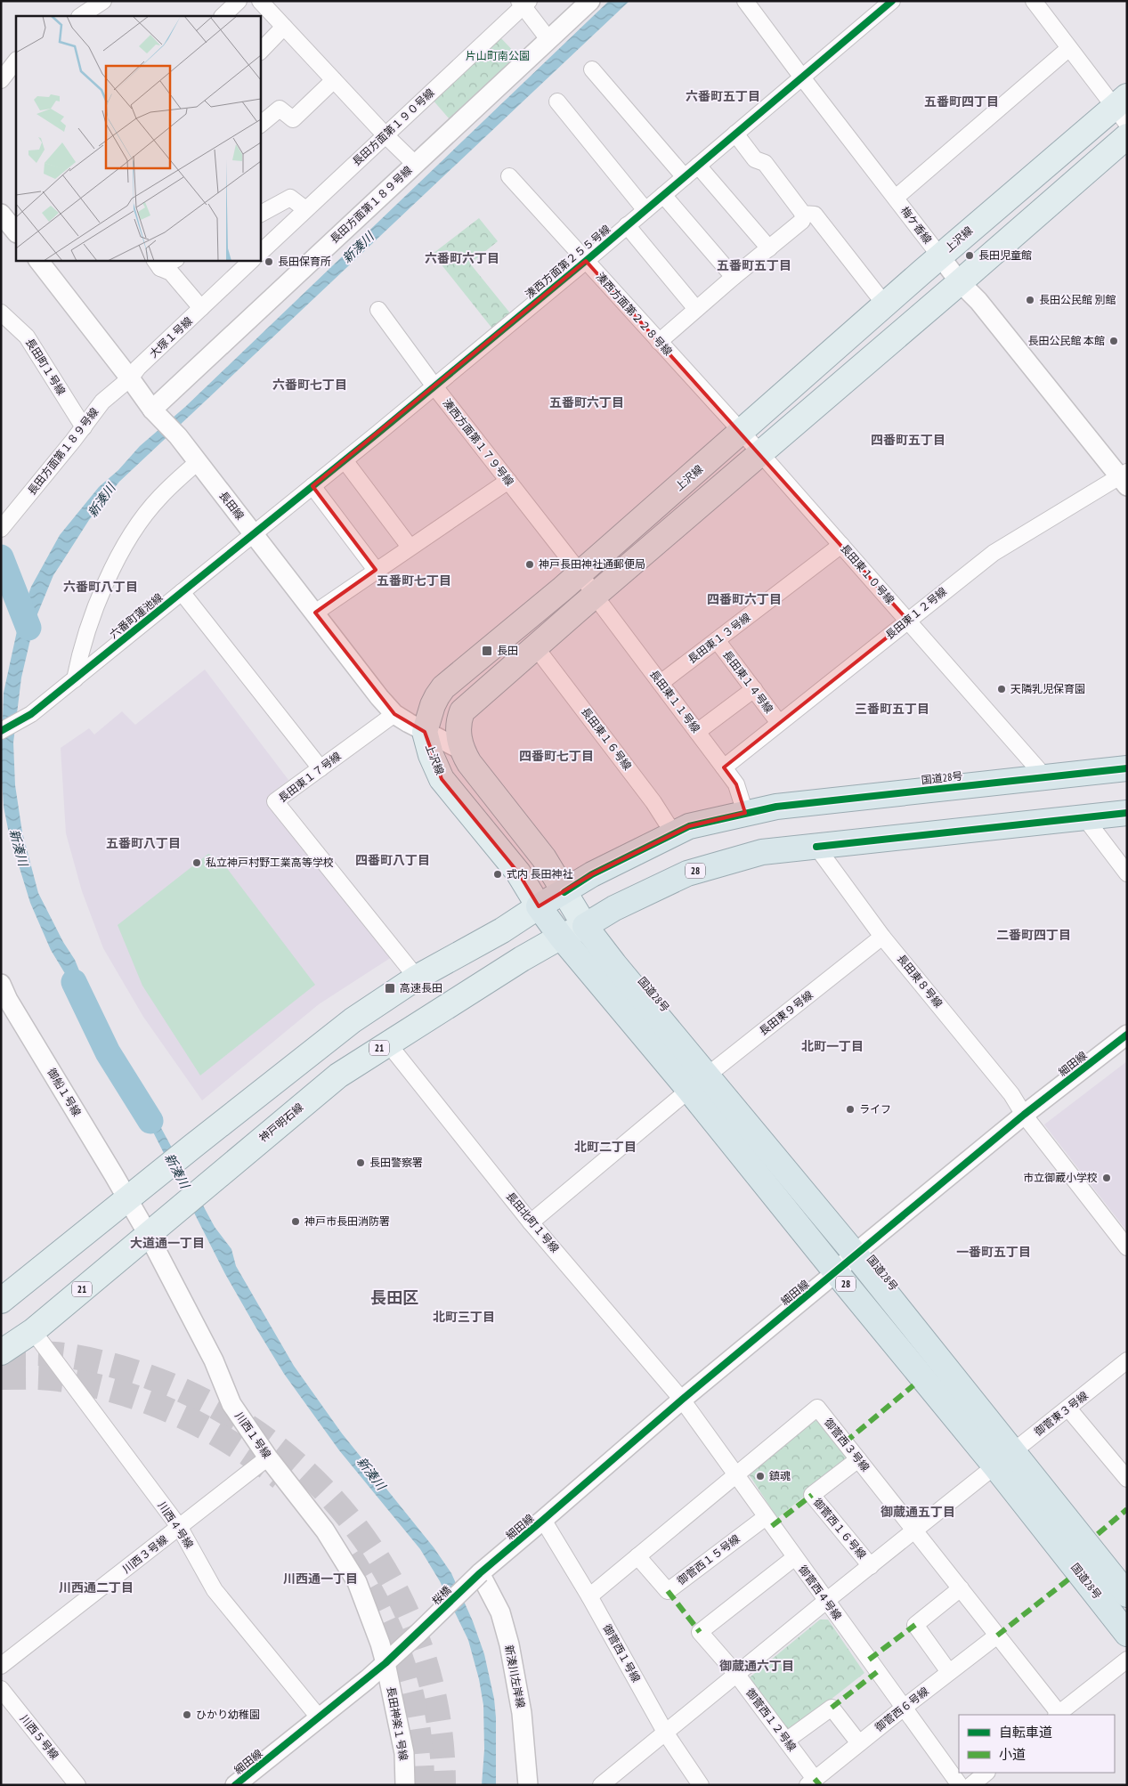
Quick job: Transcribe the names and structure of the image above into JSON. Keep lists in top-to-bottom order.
{
  "streets": {
    "highway": ["国道28号", "28"],
    "main road": ["上沢線", "21", "神戸明石線"],
    "street": [
      "長田方面第１９０号線",
      "長田方面第１８９号線",
      "梅ケ香線",
      "湊西方面第２５５号線",
      "湊西方面第２２８号線",
      "大塚１号線",
      "長田町１号線",
      "湊西方面第１７９号線",
      "長田線",
      "長田東１０号線",
      "長田東１２号線",
      "六番町蓮池線",
      "長田東１３号線",
      "長田東１４号線",
      "長田東１１号線",
      "長田東１６号線",
      "長田東１７号線",
      "長田東８号線",
      "長田東９号線",
      "細田線",
      "御船１号線",
      "長田北町１号線",
      "御菅東３号線",
      "川西１号線",
      "御菅西３号線",
      "川西４号線",
      "御菅西１６号線",
      "川西３号線",
      "御菅西１５号線",
      "御菅西４号線",
      "桜橋",
      "御菅西１号線",
      "新湊川左岸線",
      "御菅西６号線",
      "御菅西１２号線",
      "長田神楽１号線",
      "川西５号線"
    ]
  },
  "crossings": [
    ["長田方面第１８９号線", "大塚１号線"],
    ["長田方面第１８９号線", "長田町１号線"],
    ["長田方面第１８９号線", "長田線"],
    ["梅ケ香線", "上沢線"],
    ["梅ケ香線", "湊西方面第２５５号線"],
    ["梅ケ香線", "長田東１２号線"],
    ["上沢線", "湊西方面第２２８号線"],
    ["上沢線", "湊西方面第１７９号線"],
    ["上沢線", "長田線"],
    ["上沢線", "長田東１０号線"],
    ["上沢線", "国道28号"],
    ["湊西方面第２５５号線", "湊西方面第２２８号線"],
    ["湊西方面第２５５号線", "湊西方面第１７９号線"],
    ["湊西方面第２５５号線", "長田線"],
    ["湊西方面第２５５号線", "六番町蓮池線"],
    ["湊西方面第２２８号線", "長田東１０号線"],
    ["大塚１号線", "長田線"],
    ["湊西方面第１７９号線", "長田東１１号線"],
    ["長田線", "六番町蓮池線"],
    ["長田線", "長田東１７号線"],
    ["長田東１０号線", "長田東１２号線"],
    ["長田東１０号線", "長田東１３号線"],
    ["長田東１０号線", "国道28号"],
    ["長田東１２号線", "長田東１４号線"],
    ["長田東１２号線", "長田東１１号線"],
    ["長田東１３号線", "長田東１４号線"],
    ["長田東１３号線", "長田東１１号線"],
    ["長田東１１号線", "国道28号"],
    ["長田東１６号線", "国道28号"],
    ["国道28号", "28"],
    ["国道28号", "長田東９号線"],
    ["国道28号", "細田線"],
    ["国道28号", "神戸明石線"],
    ["国道28号", "御菅東３号線"],
    ["28", "長田東８号線"],
    ["28", "神戸明石線"],
    ["長田東８号線", "長田東９号線"],
    ["長田東８号線", "細田線"],
    ["長田東９号線", "長田北町１号線"],
    ["細田線", "長田北町１号線"],
    ["細田線", "川西１号線"],
    ["細田線", "川西４号線"],
    ["細田線", "御菅西４号線"],
    ["細田線", "桜橋"],
    ["細田線", "御菅西１号線"],
    ["細田線", "新湊川左岸線"],
    ["細田線", "長田神楽１号線"],
    ["御船１号線", "川西１号線"],
    ["神戸明石線", "長田北町１号線"],
    ["神戸明石線", "川西１号線"],
    ["神戸明石線", "川西４号線"],
    ["長田北町１号線", "御菅西４号線"],
    ["御菅東３号線", "御菅西３号線"],
    ["御菅東３号線", "御菅西１６号線"],
    ["御菅東３号線", "御菅西４号線"],
    ["御菅東３号線", "御菅西１号線"],
    ["御菅東３号線", "御菅西１２号線"],
    ["川西１号線", "川西３号線"],
    ["川西１号線", "長田神楽１号線"],
    ["御菅西３号線", "御菅西１６号線"],
    ["御菅西３号線", "御菅西１５号線"],
    ["御菅西３号線", "御菅西４号線"],
    ["御菅西３号線", "御菅西１号線"],
    ["御菅西３号線", "御菅西６号線"],
    ["川西４号線", "川西３号線"],
    ["御菅西１５号線", "御菅西４号線"],
    ["御菅西４号線", "御菅西６号線"],
    ["御菅西４号線", "御菅西１２号線"],
    ["桜橋", "新湊川左岸線"],
    ["御菅西６号線", "御菅西１２号線"]
  ],
  "districts": [
    "六番町五丁目",
    "五番町四丁目",
    "六番町六丁目",
    "五番町五丁目",
    "六番町七丁目",
    "五番町六丁目",
    "四番町五丁目",
    "五番町七丁目",
    "六番町八丁目",
    "四番町六丁目",
    "三番町五丁目",
    "四番町七丁目",
    "五番町八丁目",
    "四番町八丁目",
    "二番町四丁目",
    "北町一丁目",
    "北町二丁目",
    "大道通一丁目",
    "一番町五丁目",
    "長田区",
    "北町三丁目",
    "御蔵通五丁目",
    "川西通一丁目",
    "川西通二丁目",
    "御蔵通六丁目"
  ],
  "water": ["新湊川"],
  "parks": ["片山町南公園"],
  "places": {
    "other": [
      "長田児童館",
      "長田保育所",
      "長田公民館 別館",
      "長田公民館 本館",
      "神戸長田神社通郵便局",
      "天隣乳児保育園",
      "私立神戸村野工業高等学校",
      "式内 長田神社",
      "ライフ",
      "長田警察署",
      "市立御蔵小学校",
      "神戸市長田消防署",
      "鎮魂",
      "ひかり幼稚園"
    ],
    "transit": ["長田", "高速長田"]
  },
  "legend": ["自転車道", "小道"]
}
